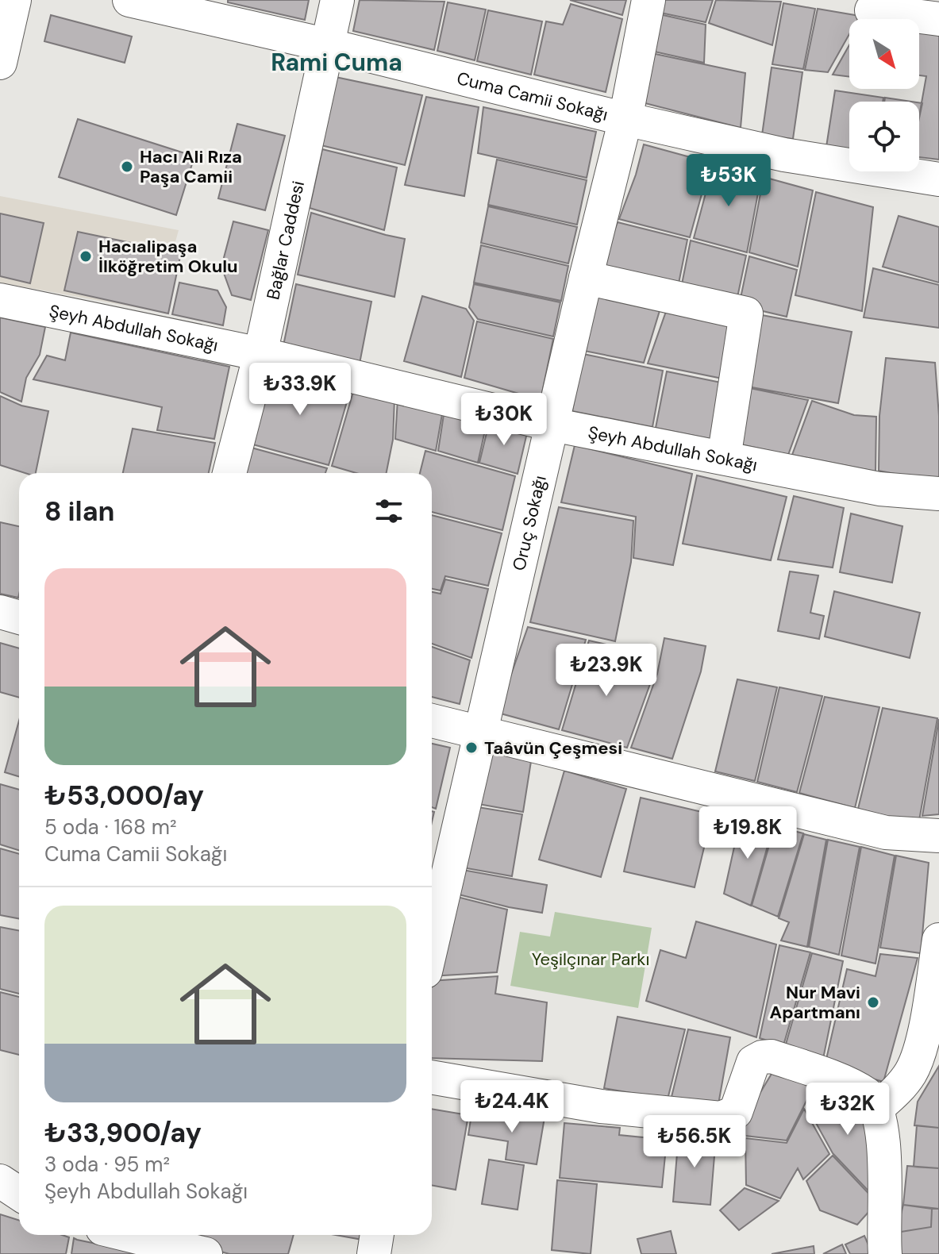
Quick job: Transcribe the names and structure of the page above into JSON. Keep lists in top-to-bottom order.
{
  "streets": {
    "street": [
      "Cuma Camii Sokağı",
      "Bağlar Caddesi",
      "Şeyh Abdullah Sokağı",
      "Oruç Sokağı"
    ]
  },
  "crossings": [
    ["Cuma Camii Sokağı", "Bağlar Caddesi"],
    ["Cuma Camii Sokağı", "Oruç Sokağı"],
    ["Bağlar Caddesi", "Şeyh Abdullah Sokağı"],
    ["Şeyh Abdullah Sokağı", "Oruç Sokağı"]
  ],
  "districts": ["Rami Cuma"],
  "parks": ["Yeşilçınar Parkı"],
  "places": [
    "Hacı Ali Rıza Paşa Camii",
    "Hacıalipaşa İlköğretim Okulu",
    "Taâvün Çeşmesi",
    "Nur Mavi Apartmanı"
  ],
  "north": "bottom right",
  "page": {
    "price": [
      "₺53K",
      "₺33.9K",
      "₺30K",
      "₺23.9K",
      "₺19.8K",
      "₺24.4K",
      "₺32K",
      "₺56.5K"
    ],
    "heading": "8 ilan",
    "list": [
      {
        "name": "₺53,000/ay",
        "note": "5 oda · 168 m² · Cuma Camii Sokağı"
      },
      {
        "name": "₺33,900/ay",
        "note": "3 oda · 95 m² · Şeyh Abdullah Sokağı"
      }
    ]
  }
}
